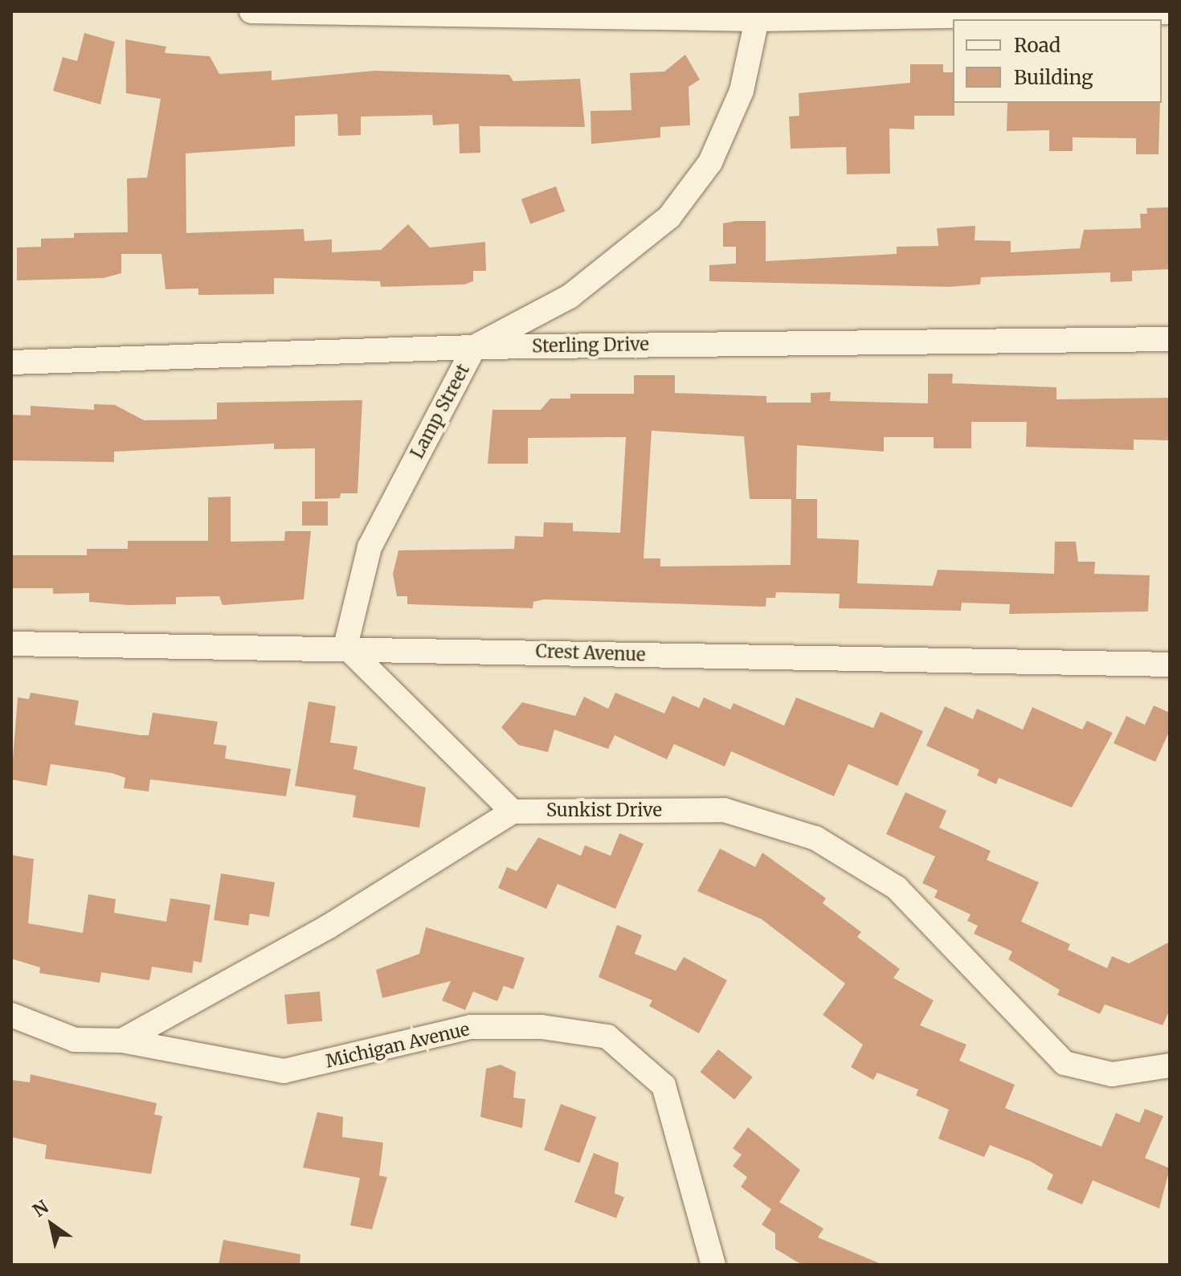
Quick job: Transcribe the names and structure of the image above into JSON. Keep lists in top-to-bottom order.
{
  "streets": {
    "street": [
      "Sterling Drive",
      "Lamp Street",
      "Crest Avenue",
      "Sunkist Drive",
      "Michigan Avenue"
    ]
  },
  "crossings": [
    ["Sterling Drive", "Lamp Street"],
    ["Lamp Street", "Crest Avenue"]
  ],
  "legend": ["Road", "Building"],
  "north": "top left"
}
